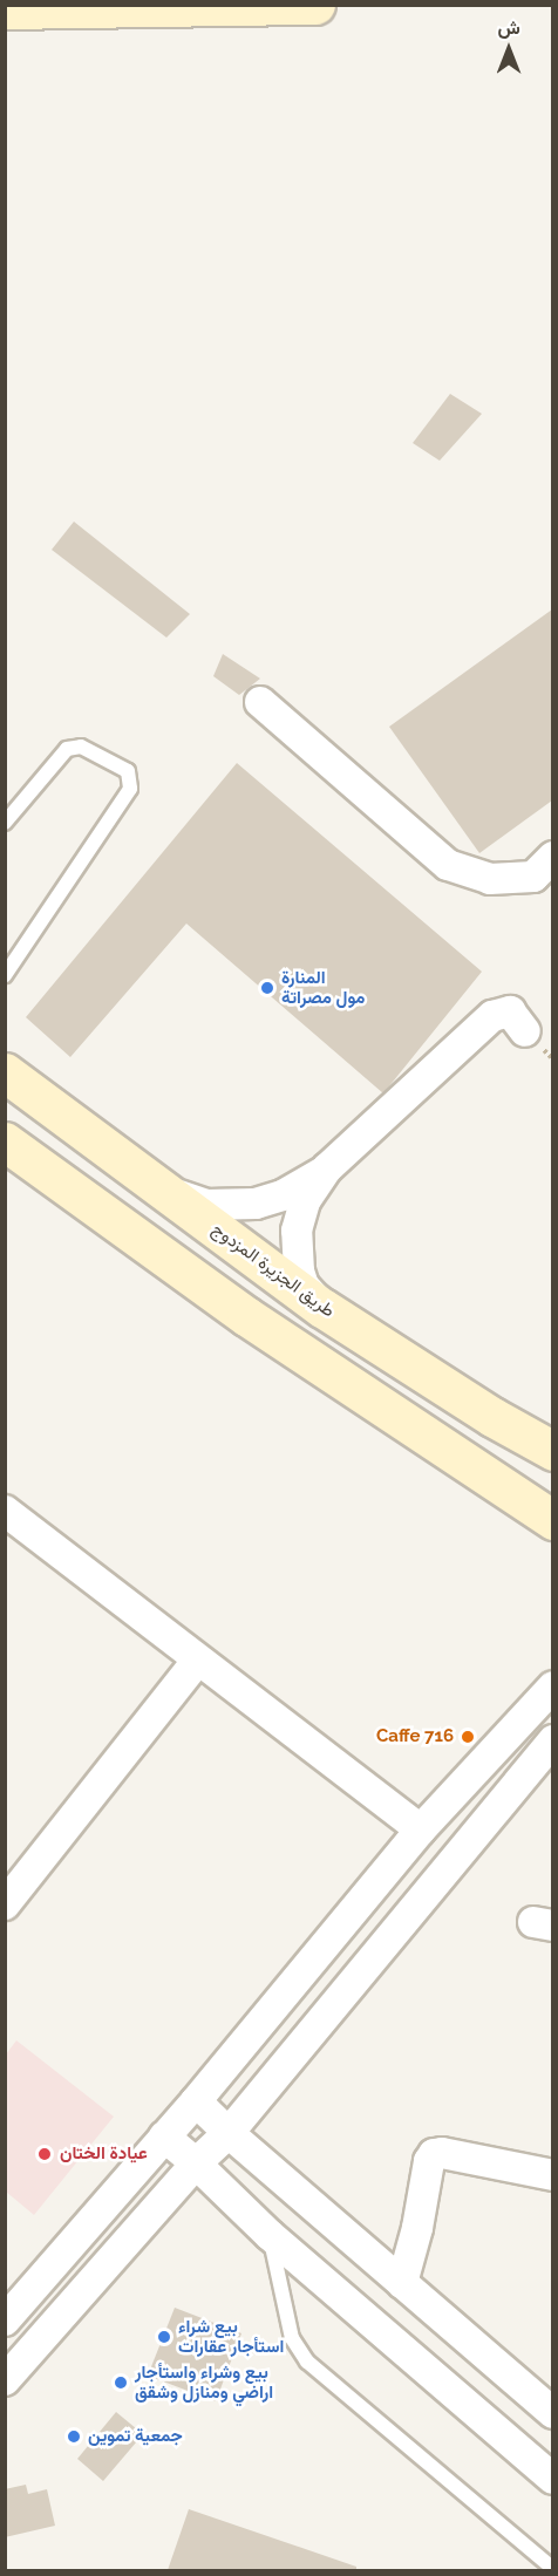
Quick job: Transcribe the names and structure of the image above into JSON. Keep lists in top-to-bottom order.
{
  "streets": {
    "main road": ["طريق الجزيرة المزدوج"]
  },
  "places": [
    "المنارة مول مصراتة",
    "Caffe 716",
    "عيادة الختان",
    "بيع شراء استأجار عقارات",
    "بيع وشراء واستأجار اراضي ومنازل وشقق",
    "جمعية تموين"
  ],
  "north": "top"
}
